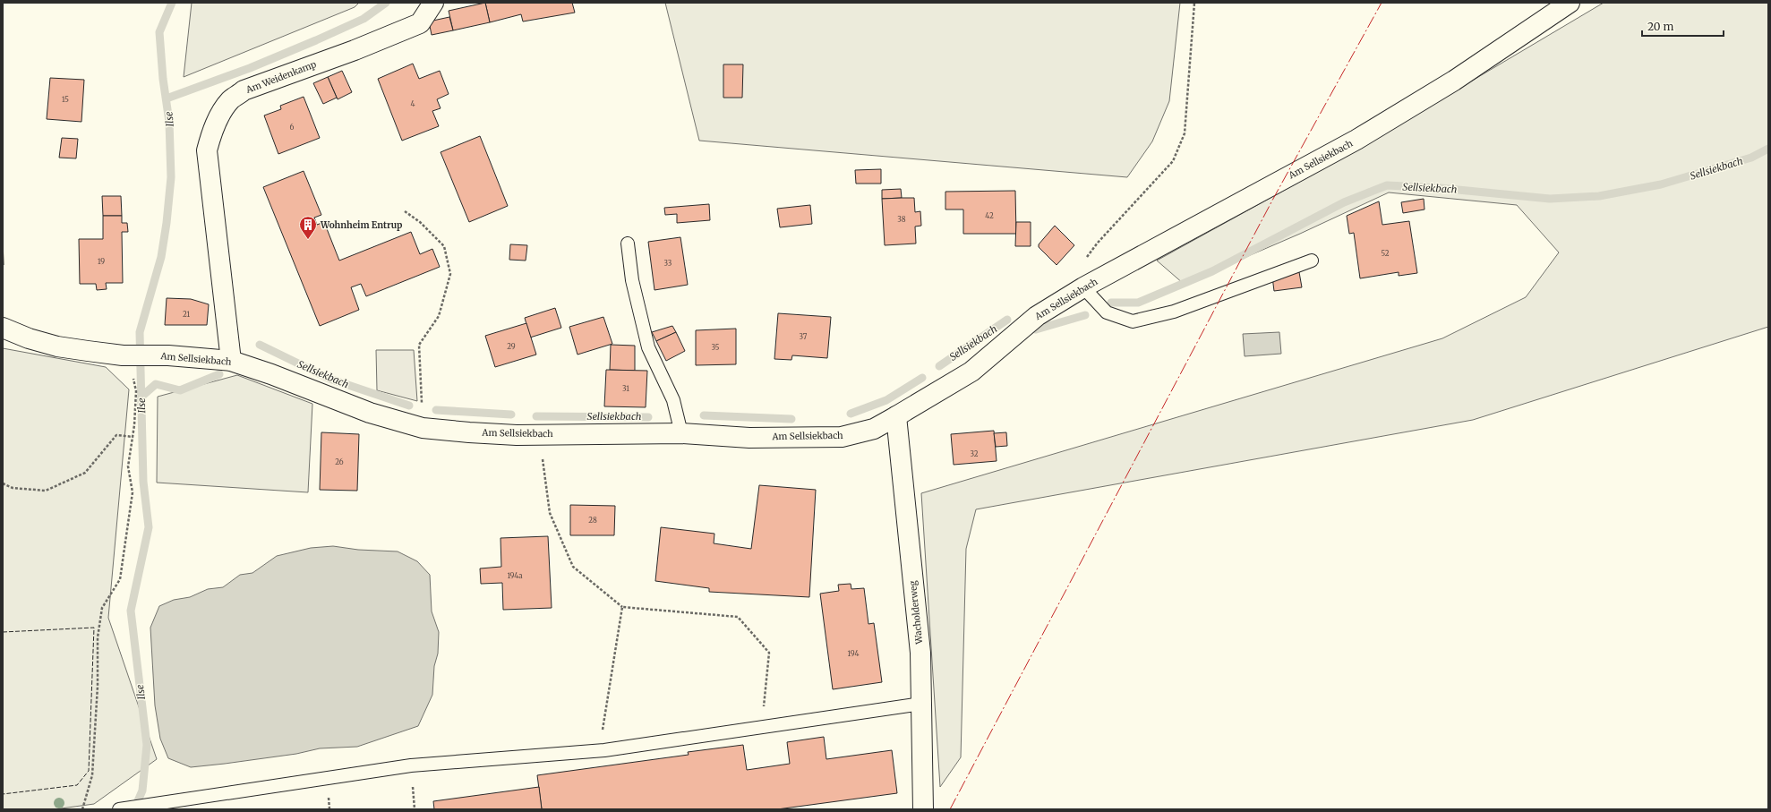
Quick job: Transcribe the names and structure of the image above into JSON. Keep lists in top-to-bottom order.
{
  "streets": {
    "street": ["Am Weidenkamp", "Am Sellsiekbach", "Wacholderweg"]
  },
  "crossings": [
    ["Am Weidenkamp", "Am Sellsiekbach"],
    ["Am Sellsiekbach", "Wacholderweg"]
  ],
  "water": ["Ilse", "Sellsiekbach"],
  "places": {
    "building": ["Wohnheim Entrup"]
  },
  "house_numbers": [
    "15",
    "4",
    "6",
    "42",
    "38",
    "52",
    "19",
    "33",
    "21",
    "37",
    "29",
    "35",
    "31",
    "32",
    "26",
    "28",
    "194a",
    "194"
  ],
  "scale_bar": "20 m"
}
